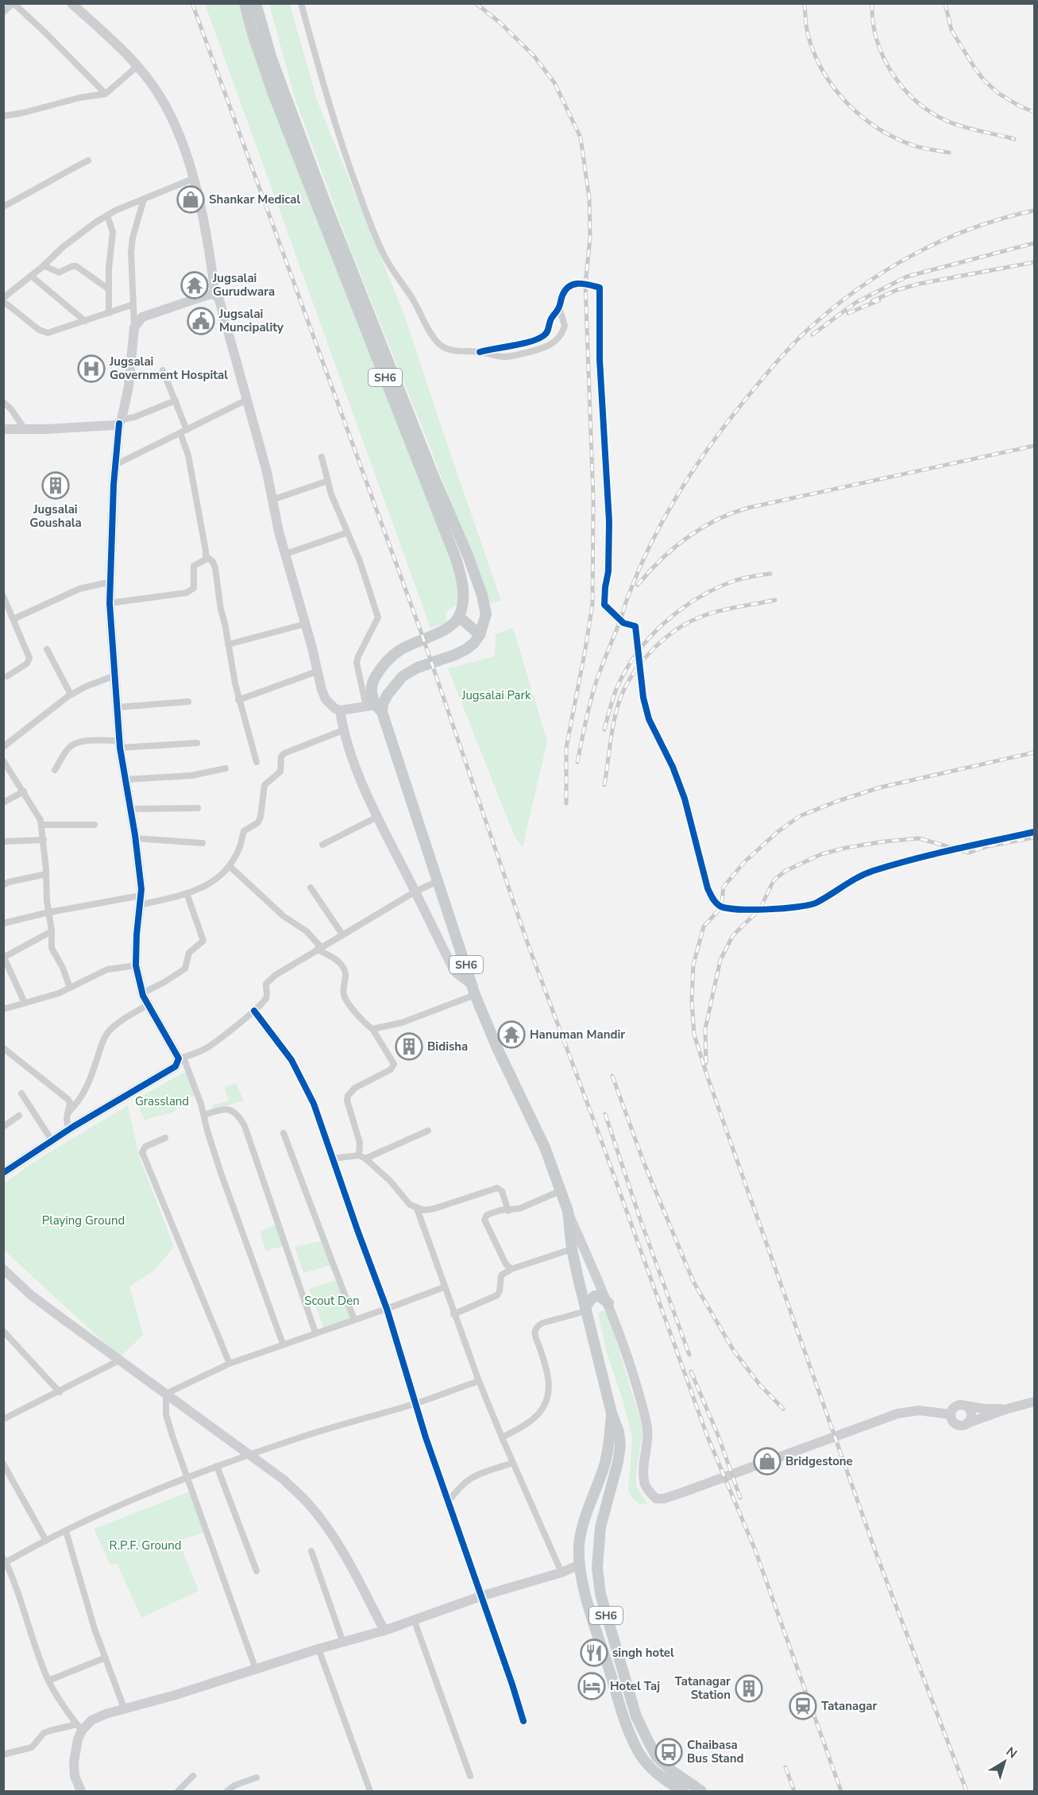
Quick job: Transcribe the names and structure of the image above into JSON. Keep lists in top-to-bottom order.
{
  "streets": {
    "main road": ["SH6"]
  },
  "parks": [
    "Jugsalai Park",
    "Grassland",
    "Playing Ground",
    "Scout Den",
    "R.P.F. Ground"
  ],
  "places": {
    "shop": ["Shankar Medical", "Bridgestone"],
    "temple": ["Jugsalai Gurudwara", "Hanuman Mandir"],
    "public building": ["Jugsalai Muncipality"],
    "hospital": ["Jugsalai Government Hospital"],
    "building": ["Jugsalai Goushala", "Bidisha", "Tatanagar Station"],
    "restaurant": ["singh hotel"],
    "hotel": ["Hotel Taj"],
    "station": ["Tatanagar"],
    "bus stop": ["Chaibasa Bus Stand"]
  },
  "north": "top right"
}
